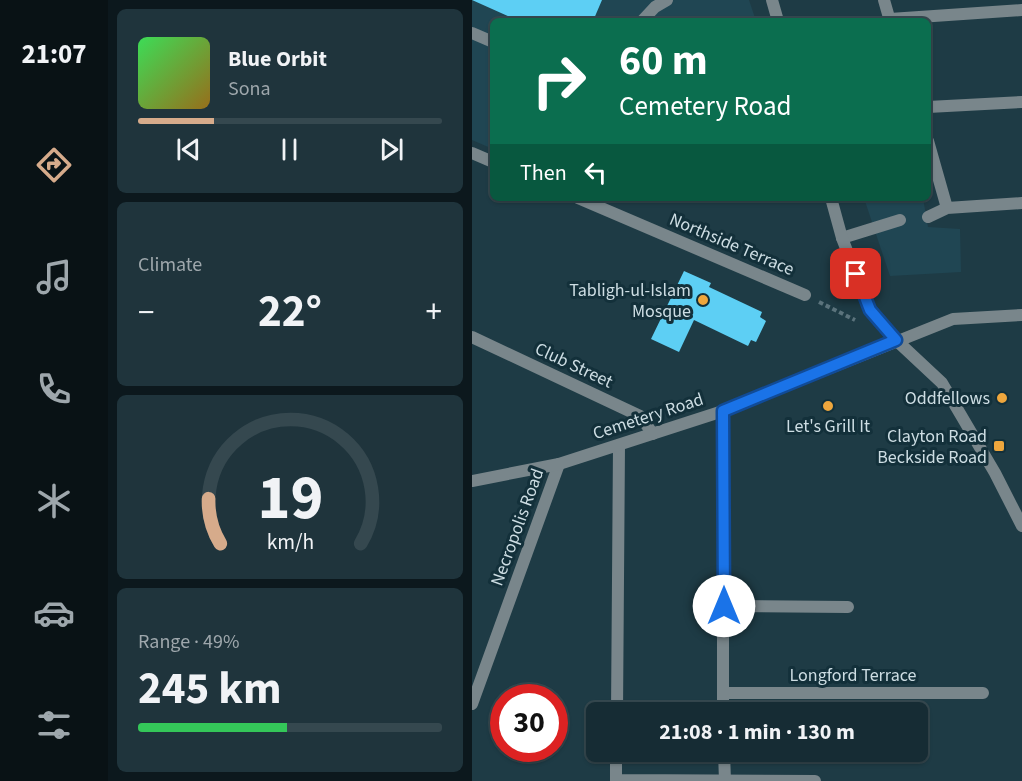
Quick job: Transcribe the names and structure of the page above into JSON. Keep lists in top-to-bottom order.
{
  "streets": {
    "street": [
      "Northside Terrace",
      "Club Street",
      "Cemetery Road",
      "Necropolis Road",
      "Longford Terrace"
    ]
  },
  "crossings": [
    ["Club Street", "Cemetery Road"],
    ["Cemetery Road", "Necropolis Road"]
  ],
  "places": {
    "other": ["Tabligh-ul-Islam Mosque", "Oddfellows", "Let's Grill It"],
    "transit": ["Clayton Road Beckside Road"]
  },
  "page": {
    "tabs": "21:07",
    "turn": ["60 m", "Cemetery Road"],
    "song": ["Blue Orbit", "Sona"],
    "then": "Then",
    "tile": [
      "Climate",
      ["Range · 49%", "245 km"]
    ],
    "heat": ["−", "22°", "+"],
    "limit": "30",
    "trip": "21:08 · 1 min · 130 m",
    "gauge": ["19", "km/h"]
  }
}
